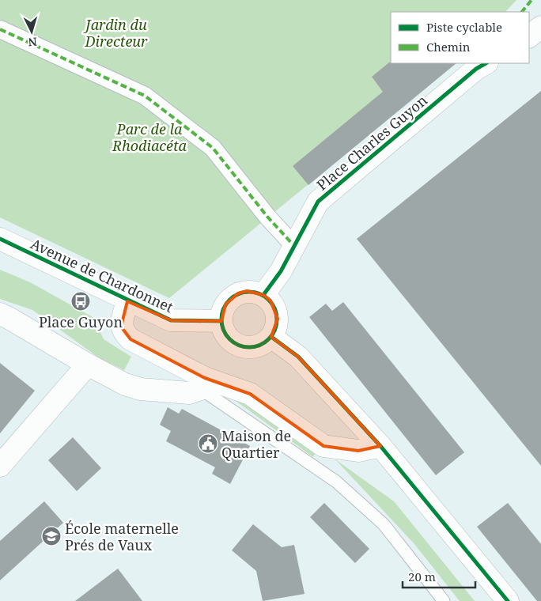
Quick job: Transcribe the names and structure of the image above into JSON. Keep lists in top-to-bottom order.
{
  "streets": {
    "street": ["Place Charles Guyon", "Avenue de Chardonnet"]
  },
  "crossings": [
    ["Place Charles Guyon", "Avenue de Chardonnet"]
  ],
  "parks": ["Jardin du Directeur", "Parc de la Rhodiacéta"],
  "places": {
    "bus stop": ["Place Guyon"],
    "public building": ["Maison de Quartier"],
    "school or university": ["École maternelle Prés de Vaux"]
  },
  "legend": ["Piste cyclable", "Chemin"],
  "scale_bar": "20 m",
  "north": "bottom"
}
